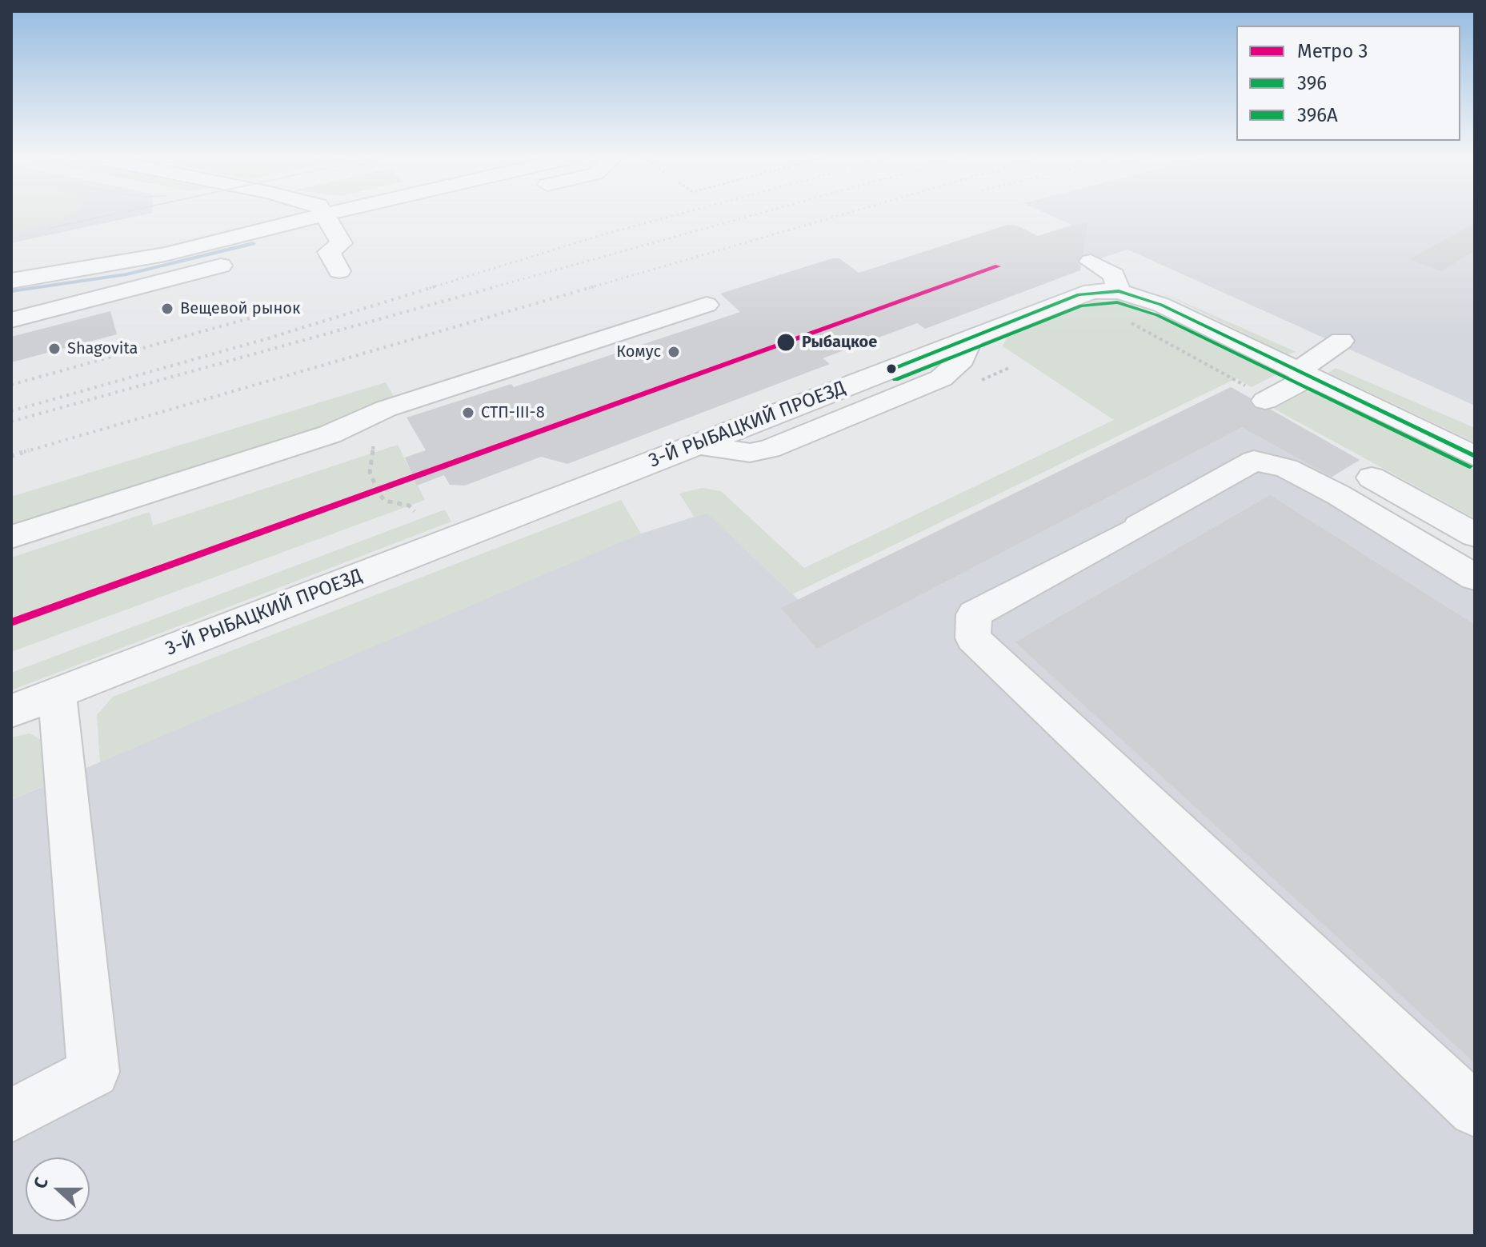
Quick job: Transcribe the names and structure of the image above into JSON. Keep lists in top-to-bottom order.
{
  "streets": {
    "street": ["3-Й РЫБАЦКИЙ ПРОЕЗД"]
  },
  "places": [
    "Вещевой рынок",
    "Рыбацкое",
    "Shagovita",
    "Комус",
    "СТП-III-8"
  ],
  "lines": ["metro line 3", "transit line 396", "transit line 396А"],
  "legend": ["Метро 3", "396", "396А"],
  "north": "left"
}
